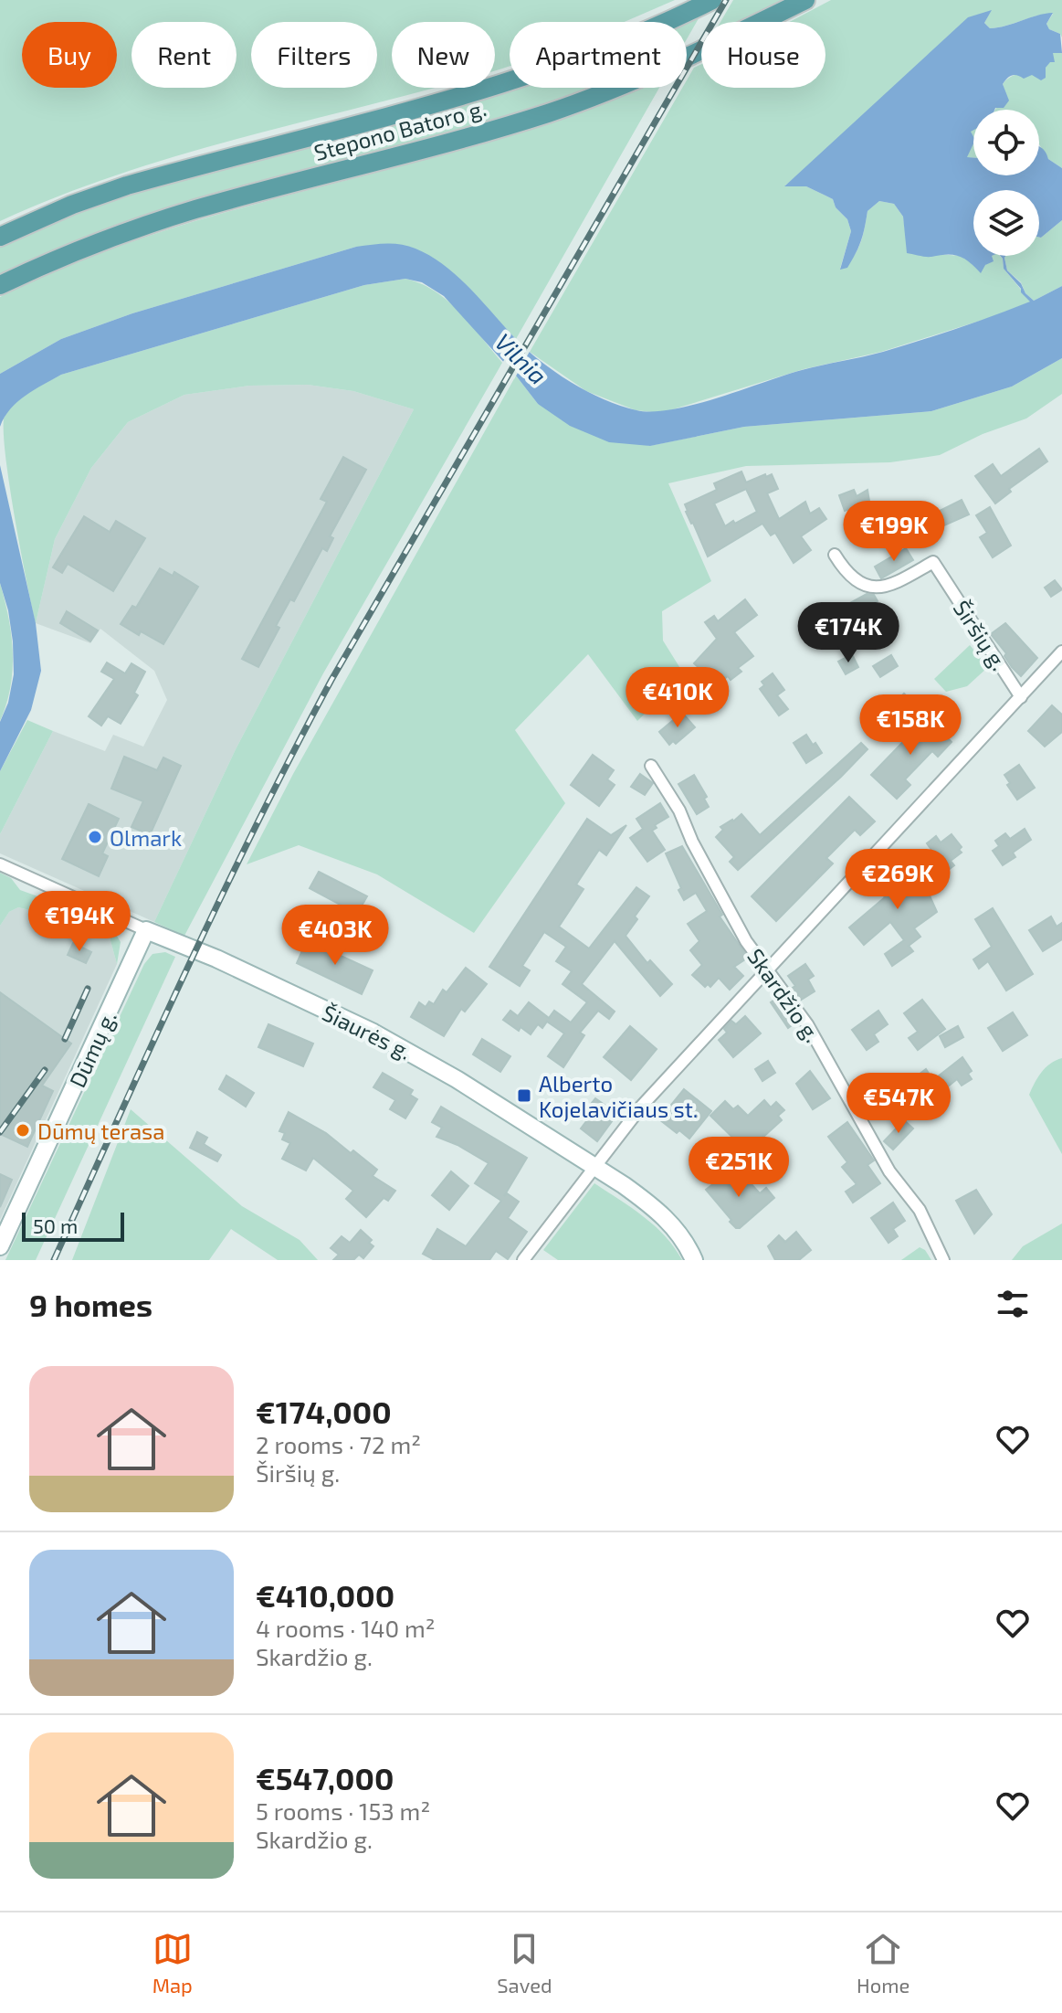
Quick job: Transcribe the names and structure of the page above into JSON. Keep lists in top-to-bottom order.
{
  "streets": {
    "main road": ["Stepono Batoro g.", "Šiaurės g.", "Dūmų g."],
    "street": ["Širšių g.", "Skardžio g."]
  },
  "crossings": [
    ["Šiaurės g.", "Dūmų g."]
  ],
  "water": ["Vilnia"],
  "places": {
    "other": ["Olmark", "Dūmų terasa"],
    "transit": ["Alberto Kojelavičiaus st."]
  },
  "scale_bar": "50 m",
  "page": {
    "chip": [
      "Buy",
      "Rent",
      "Filters",
      "New",
      "Apartment",
      "House"
    ],
    "price": [
      "€199K",
      "€174K",
      "€410K",
      "€158K",
      "€269K",
      "€194K",
      "€403K",
      "€547K",
      "€251K"
    ],
    "scale": "50 m",
    "heading": "9 homes",
    "list": [
      {
        "name": "€174,000",
        "note": "2 rooms · 72 m² · Širšių g."
      },
      {
        "name": "€410,000",
        "note": "4 rooms · 140 m² · Skardžio g."
      },
      {
        "name": "€547,000",
        "note": "5 rooms · 153 m² · Skardžio g."
      }
    ],
    "tabs": ["Map", "Saved", "Home"]
  }
}
